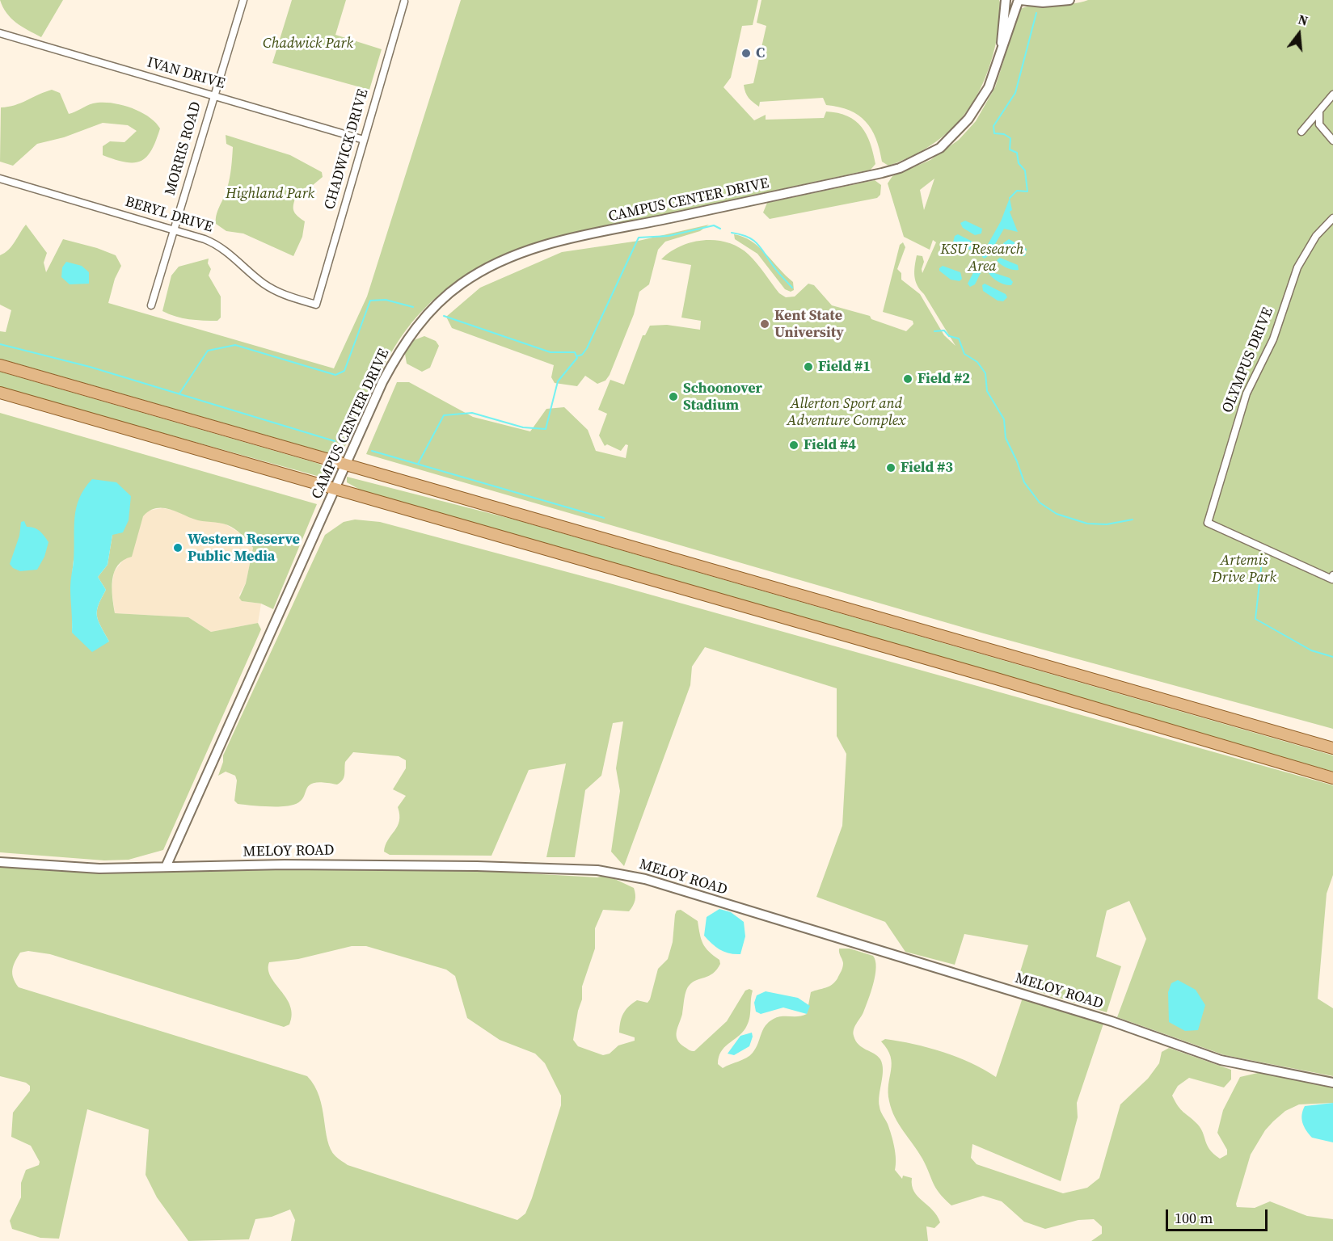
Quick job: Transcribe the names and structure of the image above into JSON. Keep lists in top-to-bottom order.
{
  "streets": {
    "street": [
      "IVAN DRIVE",
      "MORRIS ROAD",
      "CHADWICK DRIVE",
      "CAMPUS CENTER DRIVE",
      "BERYL DRIVE",
      "OLYMPUS DRIVE",
      "MELOY ROAD"
    ]
  },
  "crossings": [
    ["IVAN DRIVE", "MORRIS ROAD"],
    ["IVAN DRIVE", "CHADWICK DRIVE"],
    ["MORRIS ROAD", "BERYL DRIVE"],
    ["CHADWICK DRIVE", "BERYL DRIVE"],
    ["CAMPUS CENTER DRIVE", "MELOY ROAD"]
  ],
  "parks": [
    "Chadwick Park",
    "Highland Park",
    "KSU Research Area",
    "Allerton Sport and Adventure Complex",
    "Artemis Drive Park"
  ],
  "places": [
    "C",
    "Kent State University",
    "Field #1",
    "Field #2",
    "Schoonover Stadium",
    "Field #4",
    "Field #3",
    "Western Reserve Public Media"
  ],
  "scale_bar": "100 m",
  "north": "top"
}
